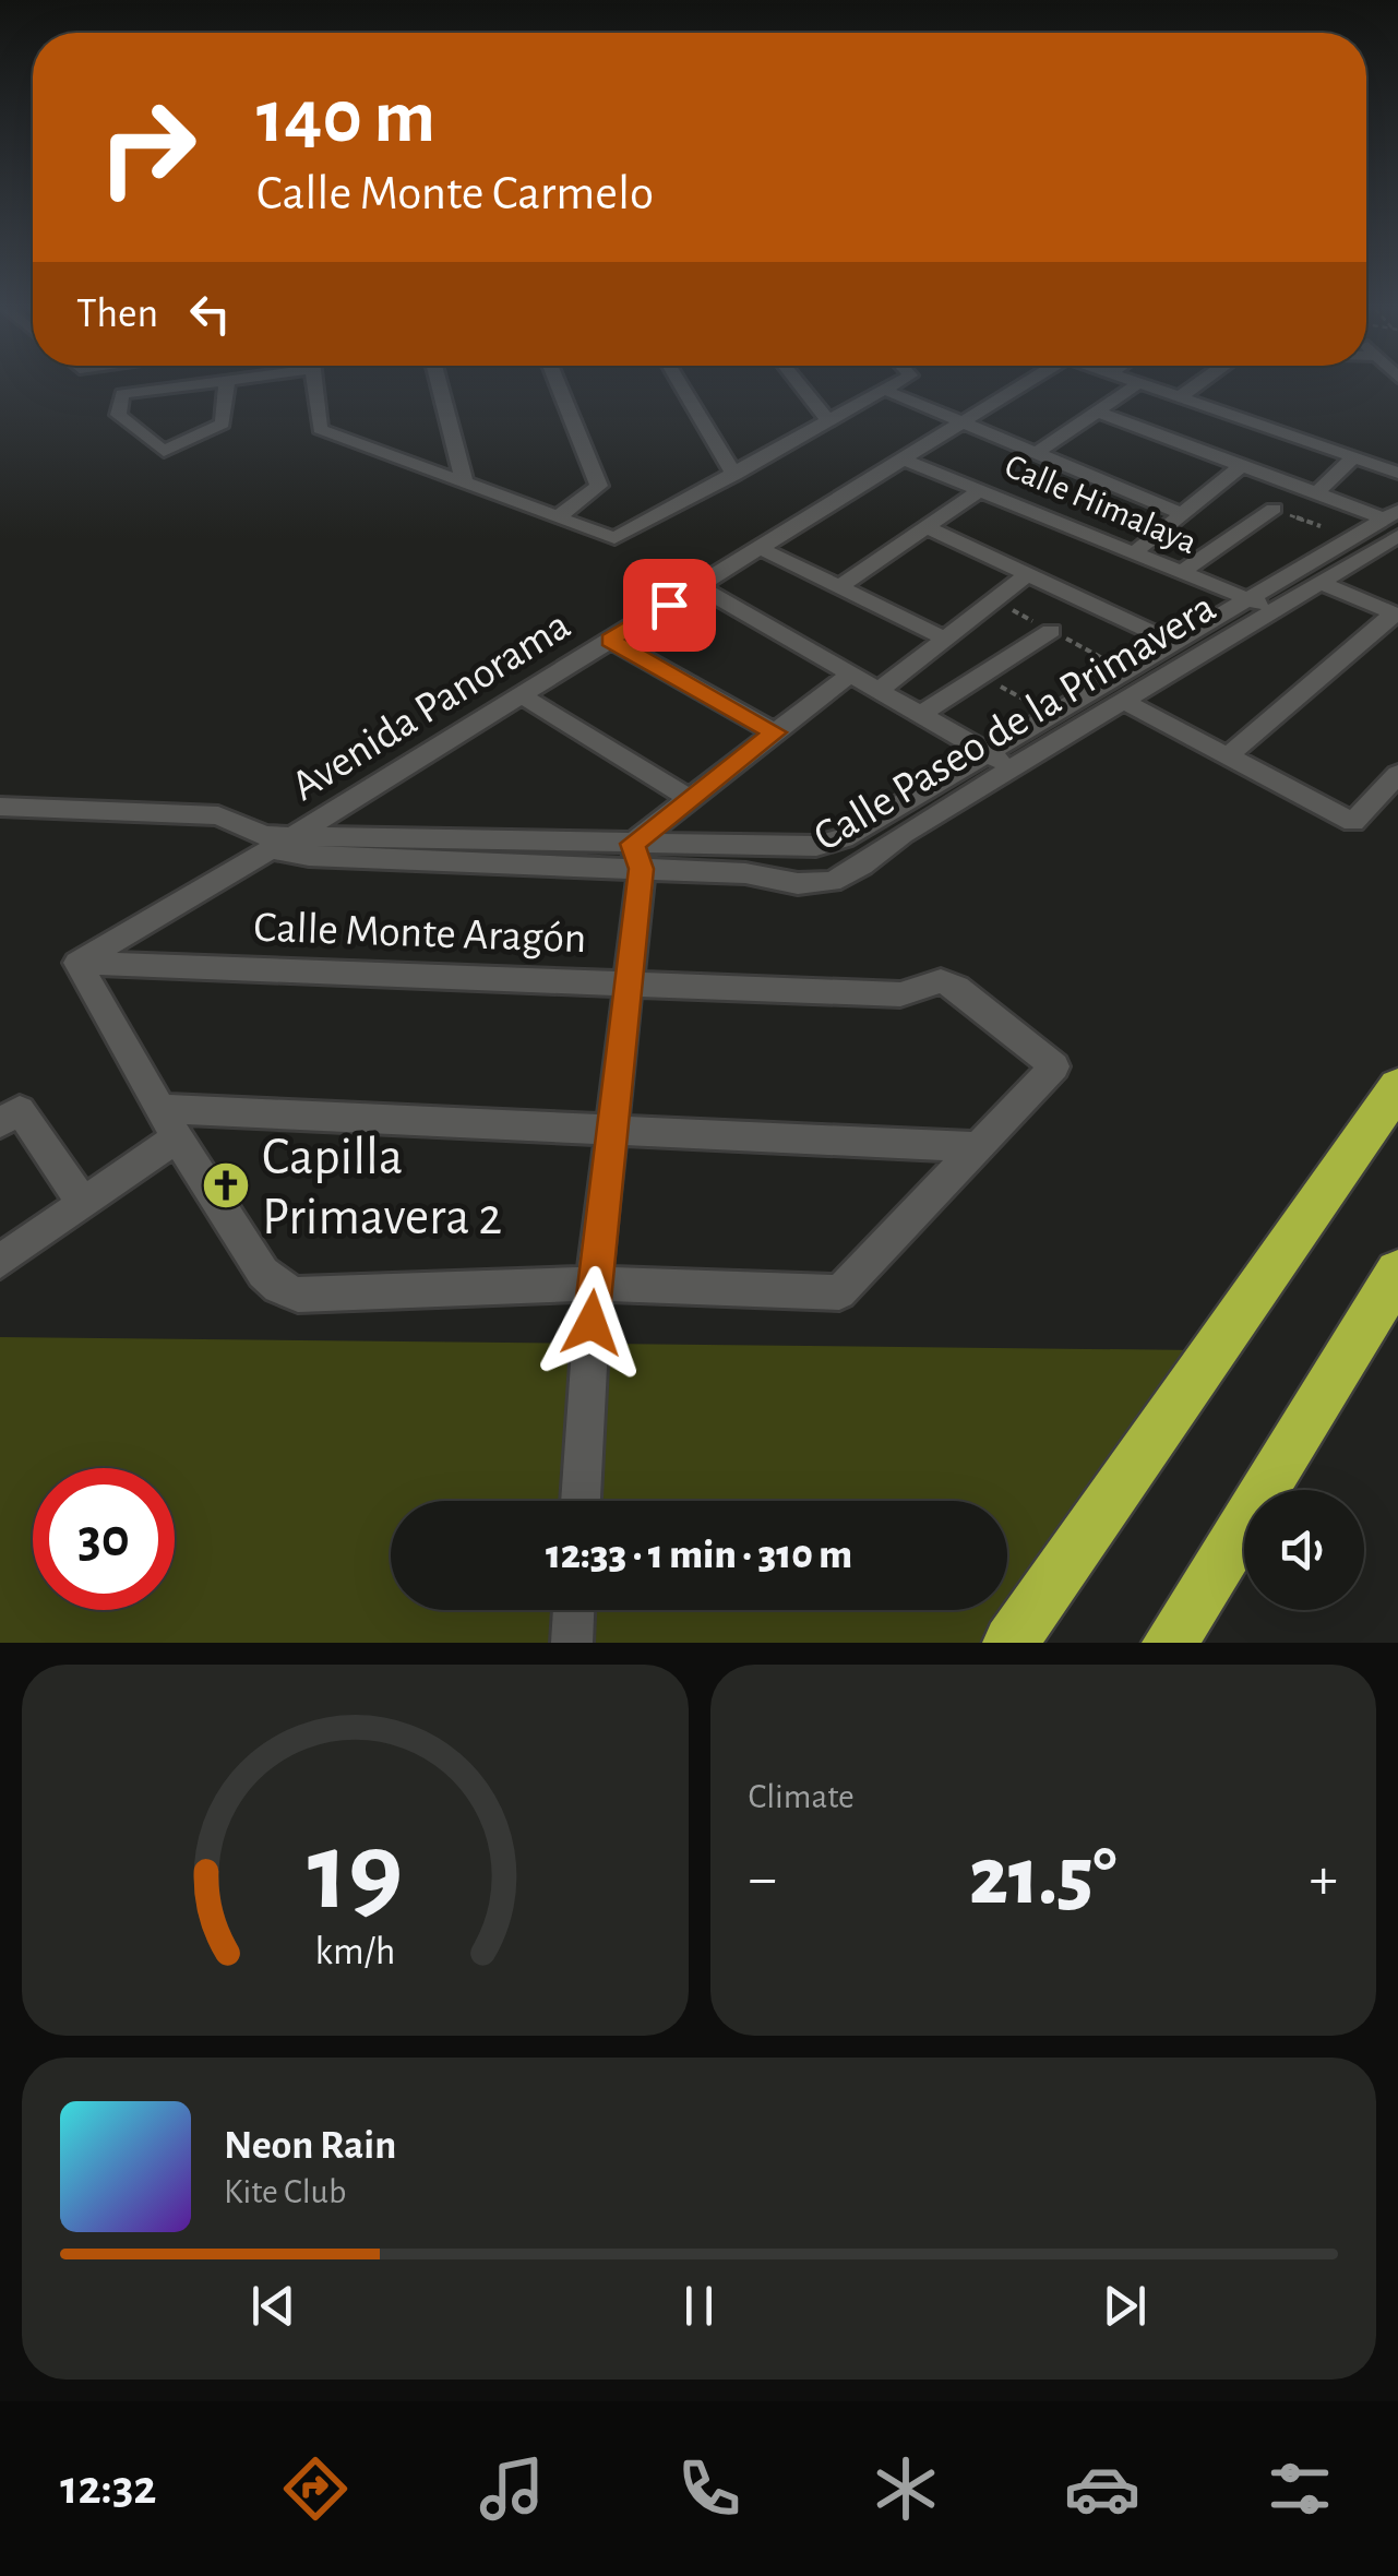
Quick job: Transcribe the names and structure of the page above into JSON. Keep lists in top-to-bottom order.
{
  "streets": {
    "street": [
      "Calle Himalaya",
      "Avenida Panorama",
      "Calle Paseo de la Primavera",
      "Calle Monte Aragón"
    ]
  },
  "crossings": [
    ["Calle Himalaya", "Avenida Panorama"],
    ["Calle Himalaya", "Calle Paseo de la Primavera"],
    ["Avenida Panorama", "Calle Paseo de la Primavera"],
    ["Avenida Panorama", "Calle Monte Aragón"]
  ],
  "places": {
    "church": ["Capilla Primavera 2"]
  },
  "page": {
    "turn": ["140 m", "Calle Monte Carmelo"],
    "then": "Then",
    "limit": "30",
    "trip": "12:33 · 1 min · 310 m",
    "tile": "Climate",
    "heat": ["−", "21.5°", "+"],
    "song": ["Neon Rain", "Kite Club"],
    "tabs": "12:32",
    "gauge": ["19", "km/h"]
  }
}
